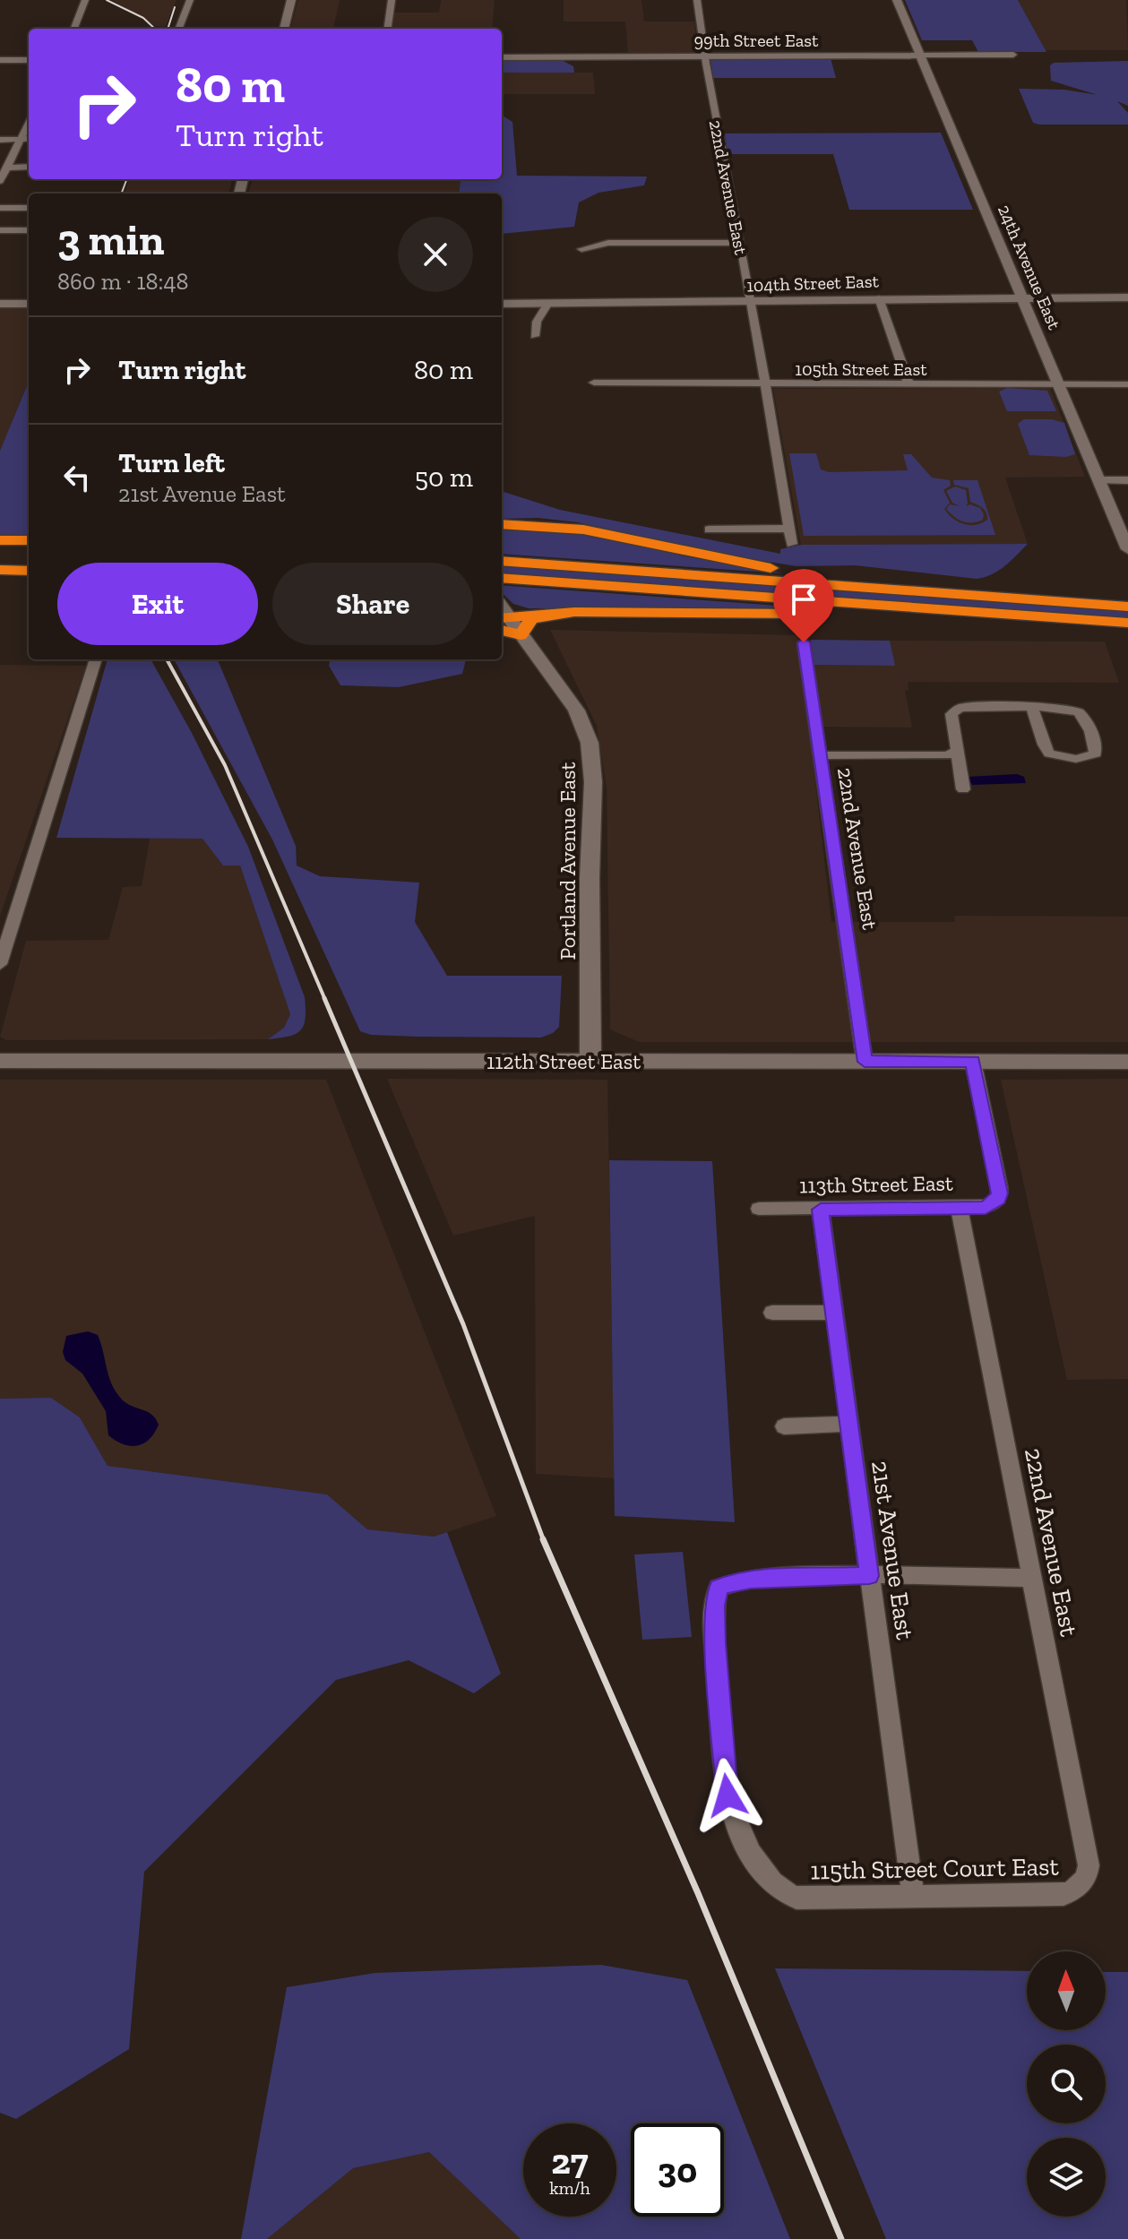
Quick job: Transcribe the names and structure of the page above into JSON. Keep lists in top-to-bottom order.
{
  "streets": {
    "main road": ["Portland Avenue East", "112th Street East"],
    "street": [
      "99th Street East",
      "22nd Avenue East",
      "24th Avenue East",
      "104th Street East",
      "105th Street East",
      "113th Street East",
      "21st Avenue East",
      "115th Street Court East"
    ]
  },
  "crossings": [
    ["99th Street East", "22nd Avenue East"],
    ["99th Street East", "24th Avenue East"],
    ["22nd Avenue East", "104th Street East"],
    ["22nd Avenue East", "105th Street East"],
    ["22nd Avenue East", "112th Street East"],
    ["22nd Avenue East", "113th Street East"],
    ["22nd Avenue East", "115th Street Court East"],
    ["24th Avenue East", "104th Street East"],
    ["24th Avenue East", "105th Street East"],
    ["Portland Avenue East", "112th Street East"],
    ["112th Street East", "113th Street East"],
    ["113th Street East", "21st Avenue East"],
    ["21st Avenue East", "115th Street Court East"]
  ],
  "north": "top",
  "page": {
    "turn": ["80 m", "Turn right"],
    "heading": ["3 min", "860 m · 18:48"],
    "list": [
      {
        "name": "Turn right",
        "value": "80 m"
      },
      {
        "name": "Turn left",
        "note": "21st Avenue East",
        "value": "50 m"
      }
    ],
    "buttons": ["Exit", "Share"],
    "speed": "27 km/h",
    "limit": "30"
  }
}
